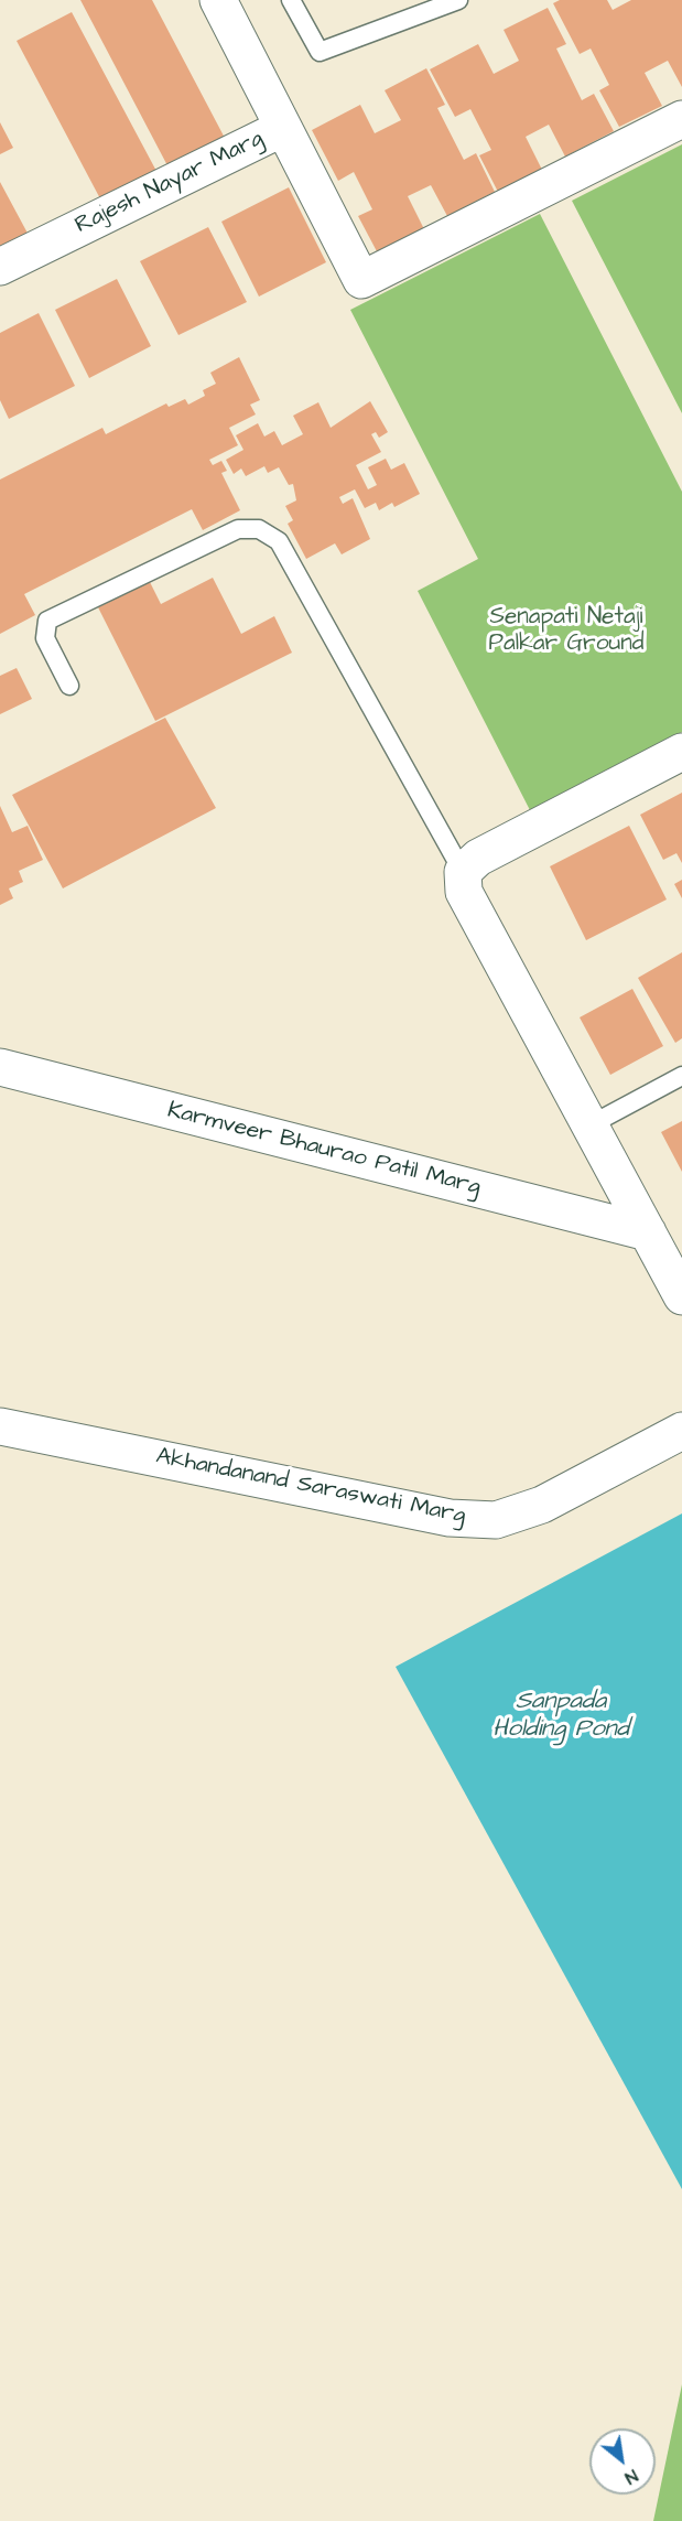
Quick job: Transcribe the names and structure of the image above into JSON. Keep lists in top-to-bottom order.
{
  "streets": {
    "street": ["Rajesh Nayar Marg", "Karmveer Bhaurao Patil Marg", "Akhandanand Saraswati Marg"]
  },
  "water": ["Sanpada Holding Pond"],
  "parks": ["Senapati Netaji Palkar Ground"],
  "north": "bottom right"
}
